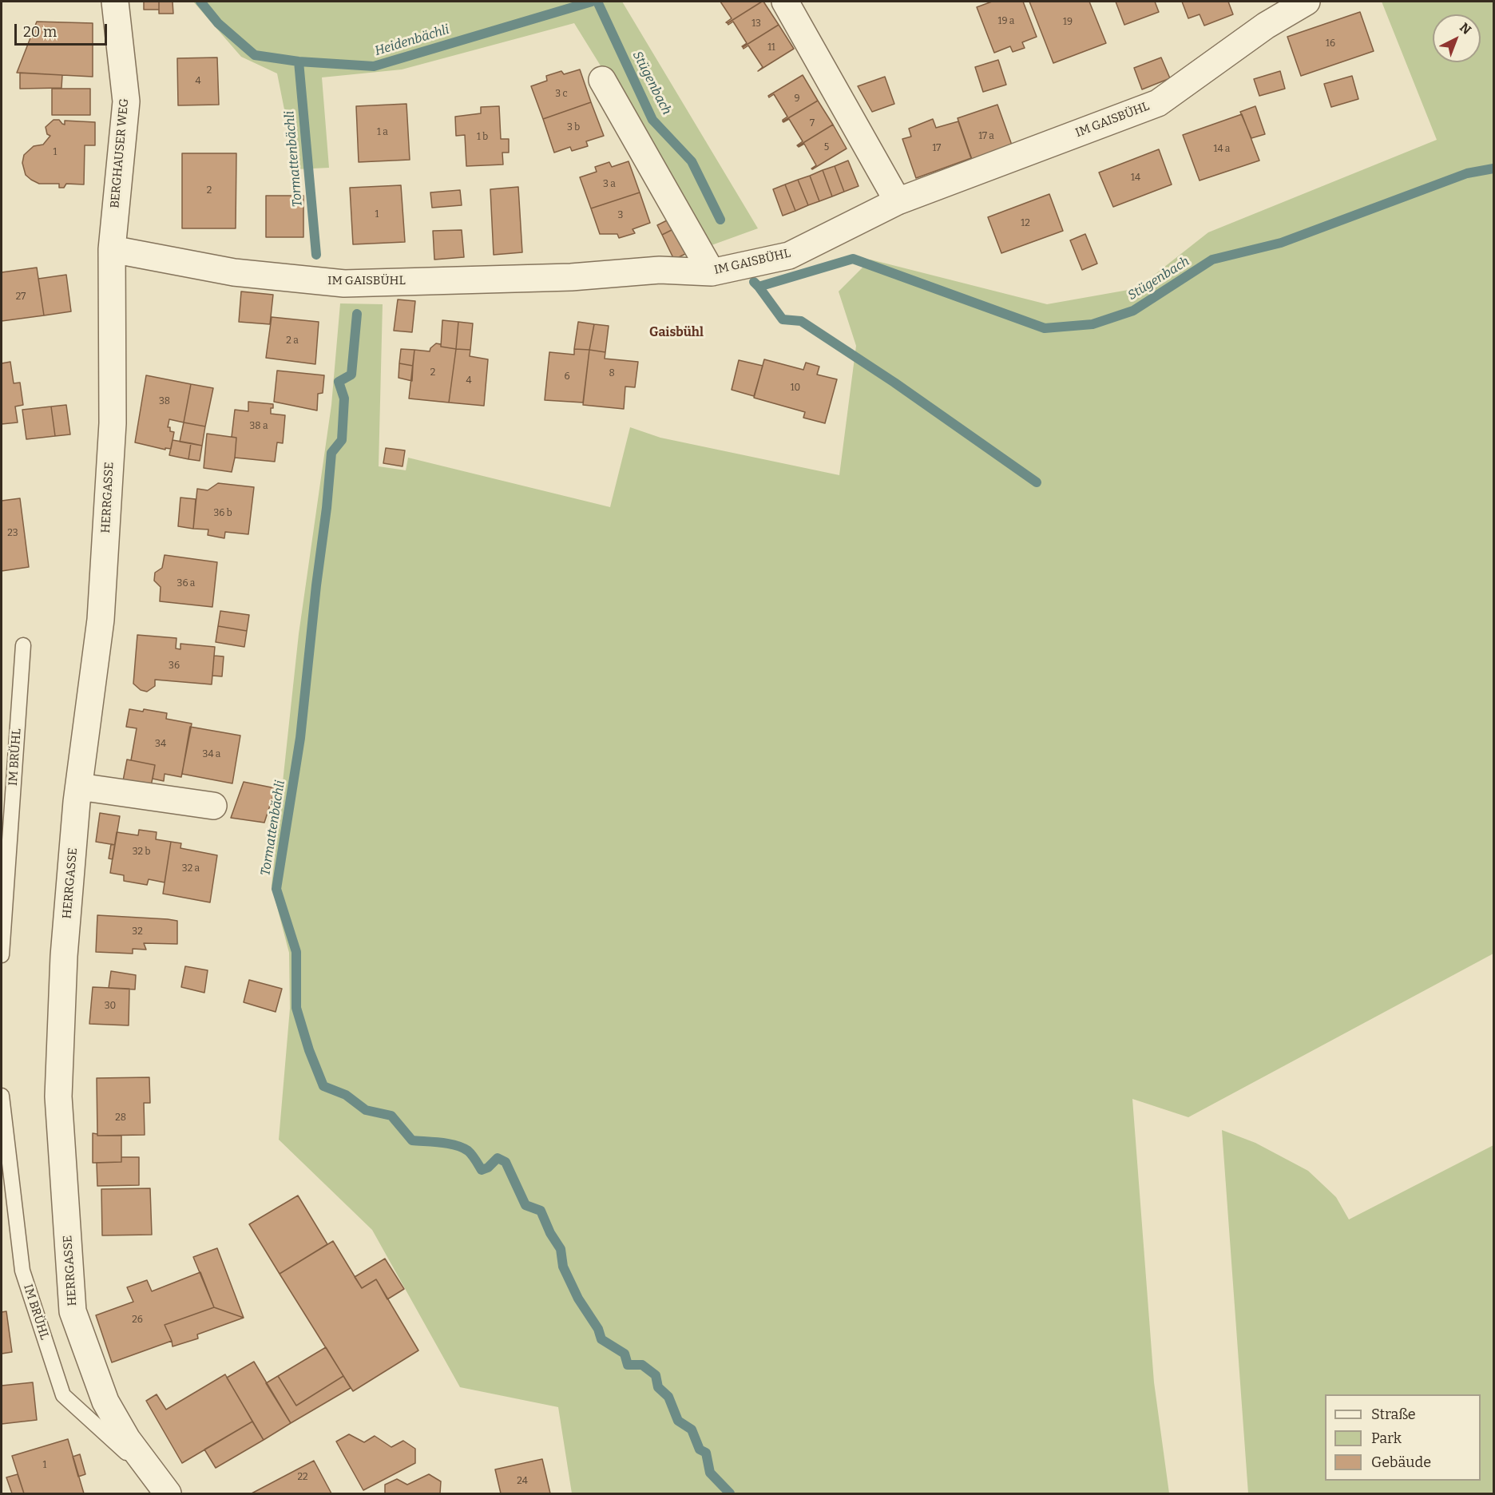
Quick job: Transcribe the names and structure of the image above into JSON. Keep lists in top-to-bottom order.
{
  "streets": {
    "street": ["IM GAISBÜHL", "BERGHAUSER WEG", "HERRGASSE"],
    "lane": ["IM BRÜHL"]
  },
  "crossings": [
    ["IM GAISBÜHL", "BERGHAUSER WEG"],
    ["IM GAISBÜHL", "HERRGASSE"],
    ["BERGHAUSER WEG", "HERRGASSE"],
    ["HERRGASSE", "IM BRÜHL"]
  ],
  "districts": ["Gaisbühl"],
  "water": ["Heidenbächli", "Stügenbach", "Tormattenbächli"],
  "house_numbers": [
    "19 a",
    "19",
    "13",
    "16",
    "11",
    "4",
    "3 c",
    "9",
    "7",
    "3 b",
    "1 a",
    "17 a",
    "1 b",
    "5",
    "17",
    "14 a",
    "1",
    "14",
    "3 a",
    "2",
    "1",
    "3",
    "12",
    "27",
    "2 a",
    "2",
    "8",
    "6",
    "4",
    "10",
    "38",
    "38 a",
    "36 b",
    "23",
    "36 a",
    "36",
    "34",
    "34 a",
    "32 b",
    "32 a",
    "32",
    "30",
    "28",
    "26",
    "1",
    "22",
    "24"
  ],
  "legend": ["Straße", "Park", "Gebäude"],
  "scale_bar": "20 m",
  "north": "top right"
}
